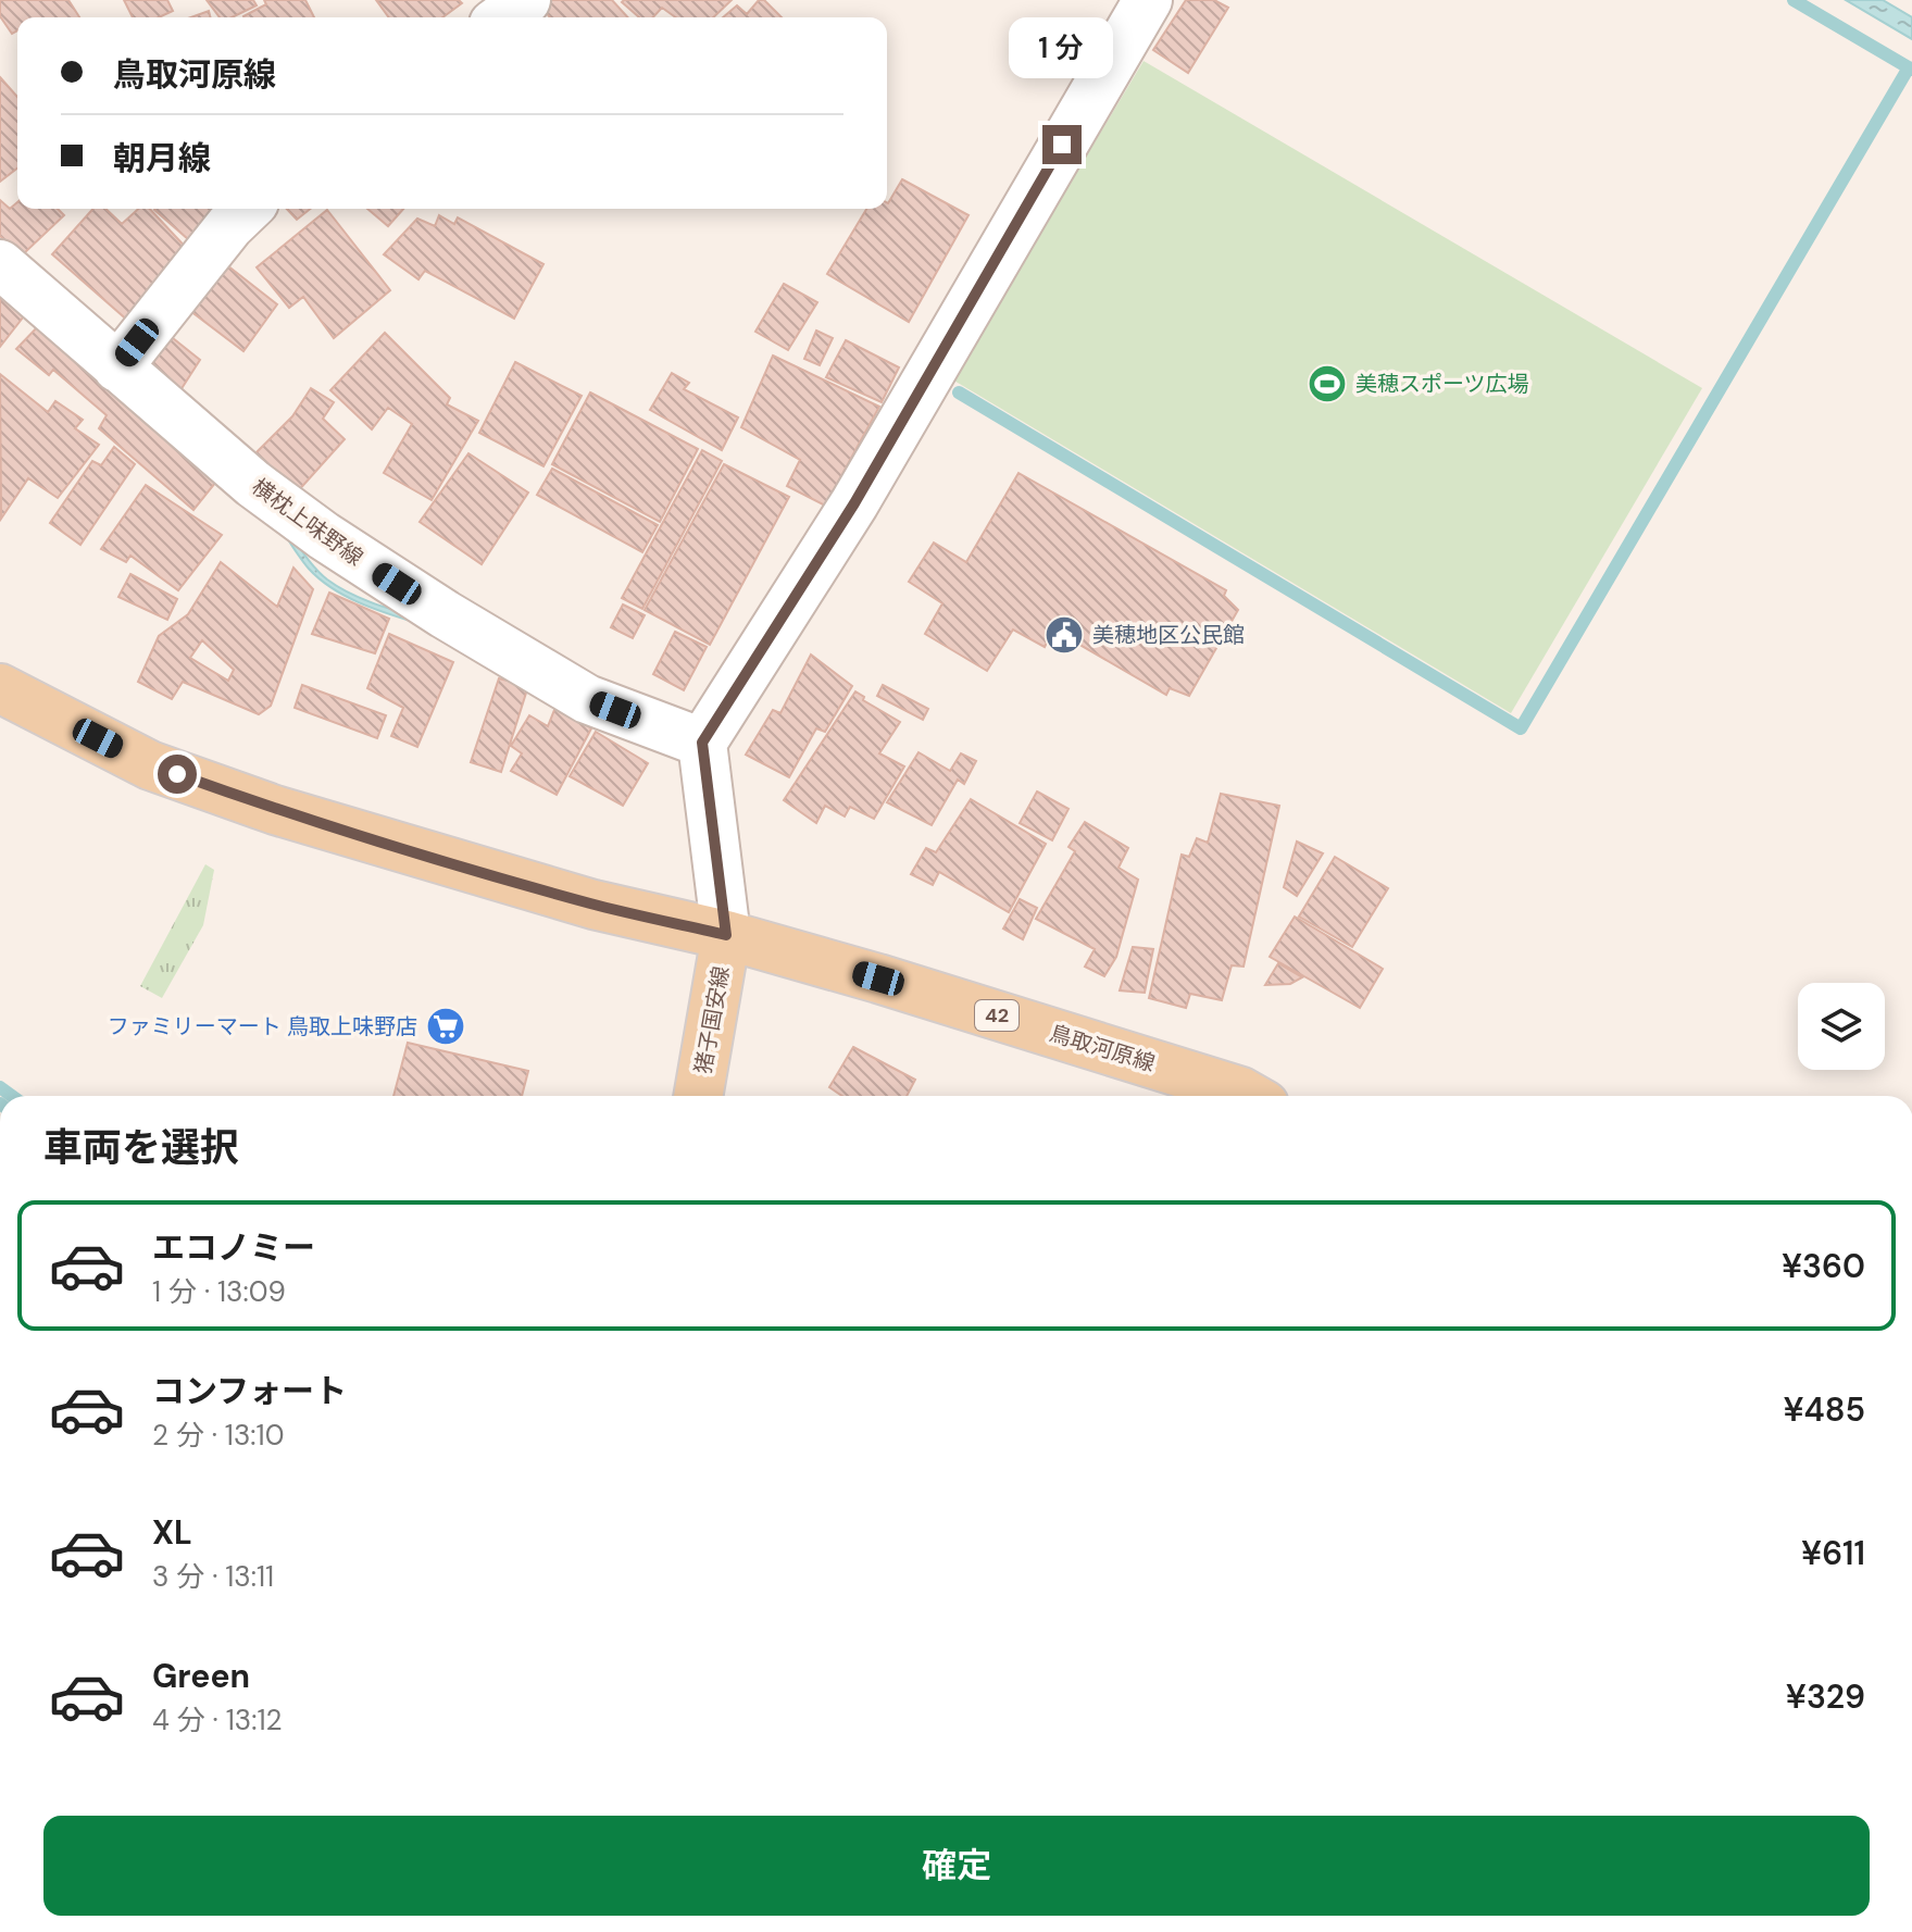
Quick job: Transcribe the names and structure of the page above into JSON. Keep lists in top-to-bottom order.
{
  "streets": {
    "main road": ["42", "猪子国安線", "鳥取河原線"],
    "street": ["横枕上味野線"]
  },
  "crossings": [
    ["猪子国安線", "鳥取河原線"]
  ],
  "places": {
    "sports": ["美穂スポーツ広場"],
    "public building": ["美穂地区公民館"],
    "supermarket": ["ファミリーマート 鳥取上味野店"]
  },
  "page": {
    "bubble": "1 分",
    "banner": ["鳥取河原線", "朝月線"],
    "heading": "車両を選択",
    "list": [
      {
        "name": "エコノミー",
        "note": "1 分 · 13:09",
        "value": "¥360"
      },
      {
        "name": "コンフォート",
        "note": "2 分 · 13:10",
        "value": "¥485"
      },
      {
        "name": "XL",
        "note": "3 分 · 13:11",
        "value": "¥611"
      },
      {
        "name": "Green",
        "note": "4 分 · 13:12",
        "value": "¥329"
      }
    ],
    "buttons": "確定"
  }
}
